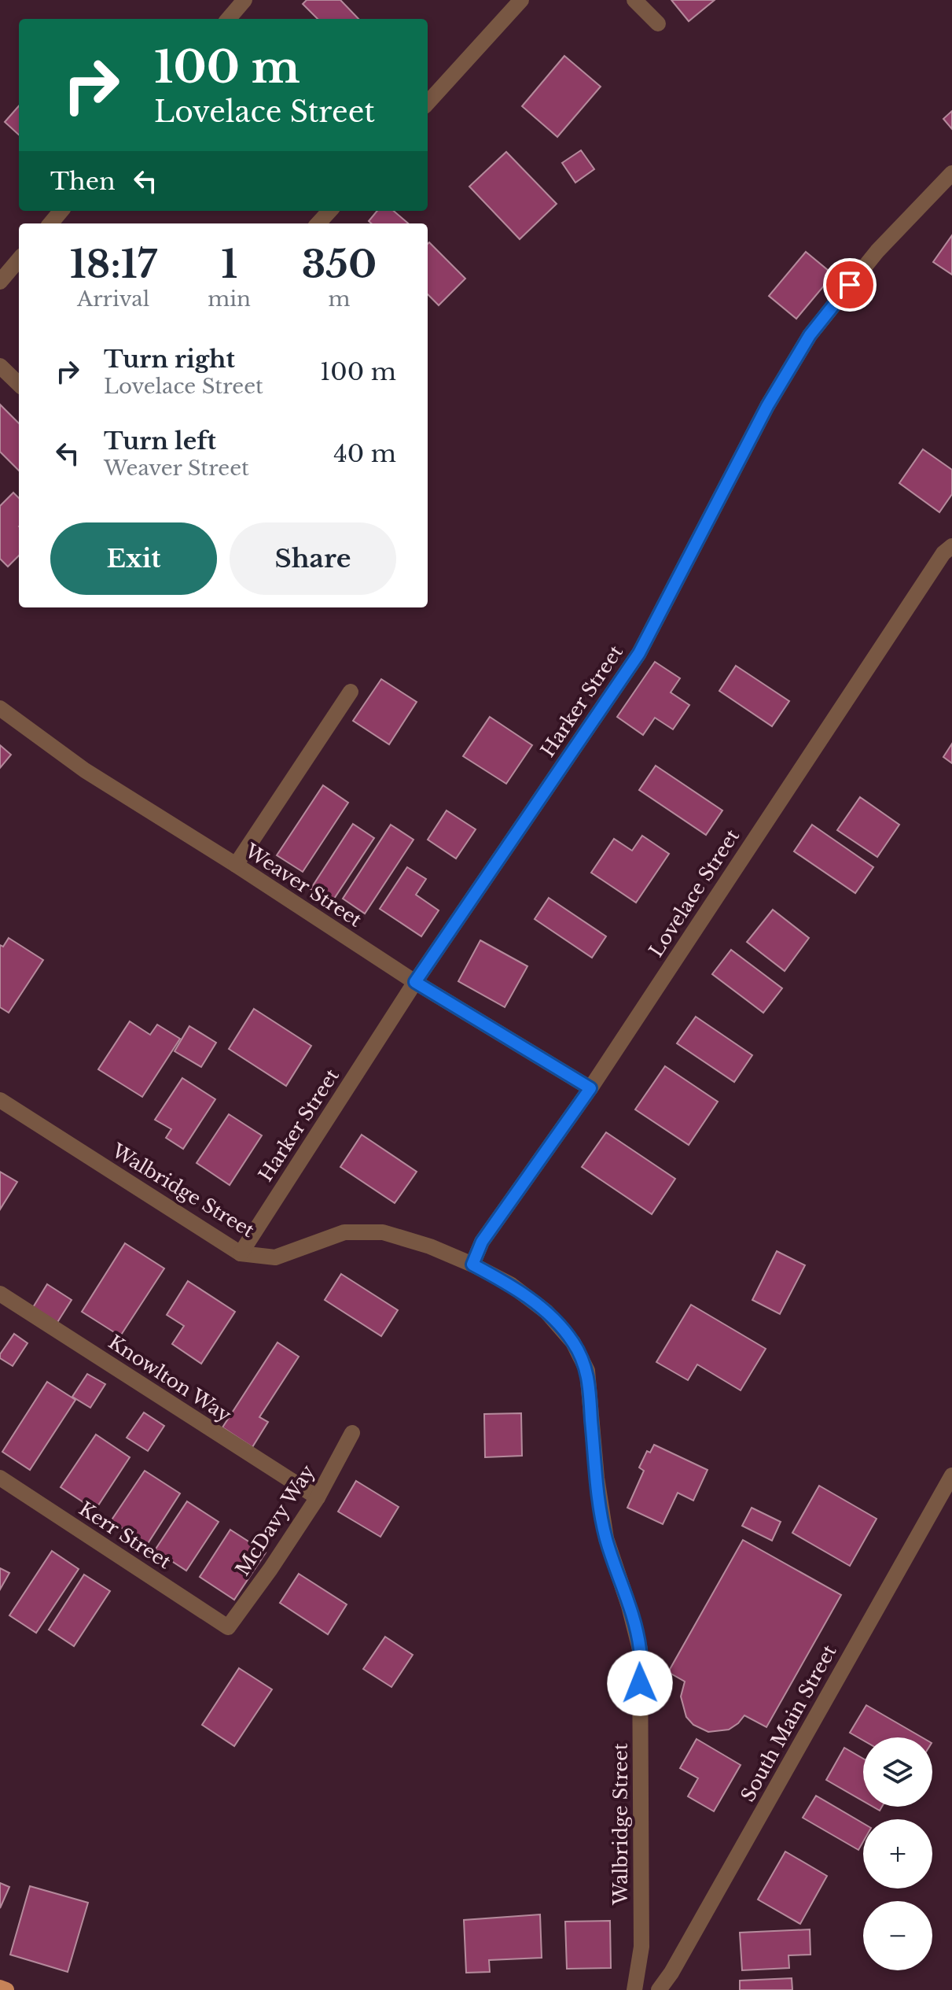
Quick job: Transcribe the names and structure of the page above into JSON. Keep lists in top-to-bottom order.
{
  "streets": {
    "street": [
      "Harker Street",
      "Weaver Street",
      "Lovelace Street",
      "Walbridge Street",
      "Knowlton Way",
      "McDavy Way",
      "Kerr Street",
      "South Main Street"
    ]
  },
  "crossings": [
    ["Harker Street", "Weaver Street"],
    ["Harker Street", "Walbridge Street"],
    ["Weaver Street", "Lovelace Street"],
    ["Lovelace Street", "Walbridge Street"],
    ["Knowlton Way", "McDavy Way"],
    ["McDavy Way", "Kerr Street"]
  ],
  "page": {
    "turn": ["100 m", "Lovelace Street"],
    "then": "Then",
    "eta": [
      "18:17",
      "Arrival",
      "1",
      "min",
      "350",
      "m"
    ],
    "list": [
      {
        "name": "Turn right",
        "note": "Lovelace Street",
        "value": "100 m"
      },
      {
        "name": "Turn left",
        "note": "Weaver Street",
        "value": "40 m"
      }
    ],
    "buttons": ["Exit", "Share"],
    "map_buttons": ["+", "−"]
  }
}
